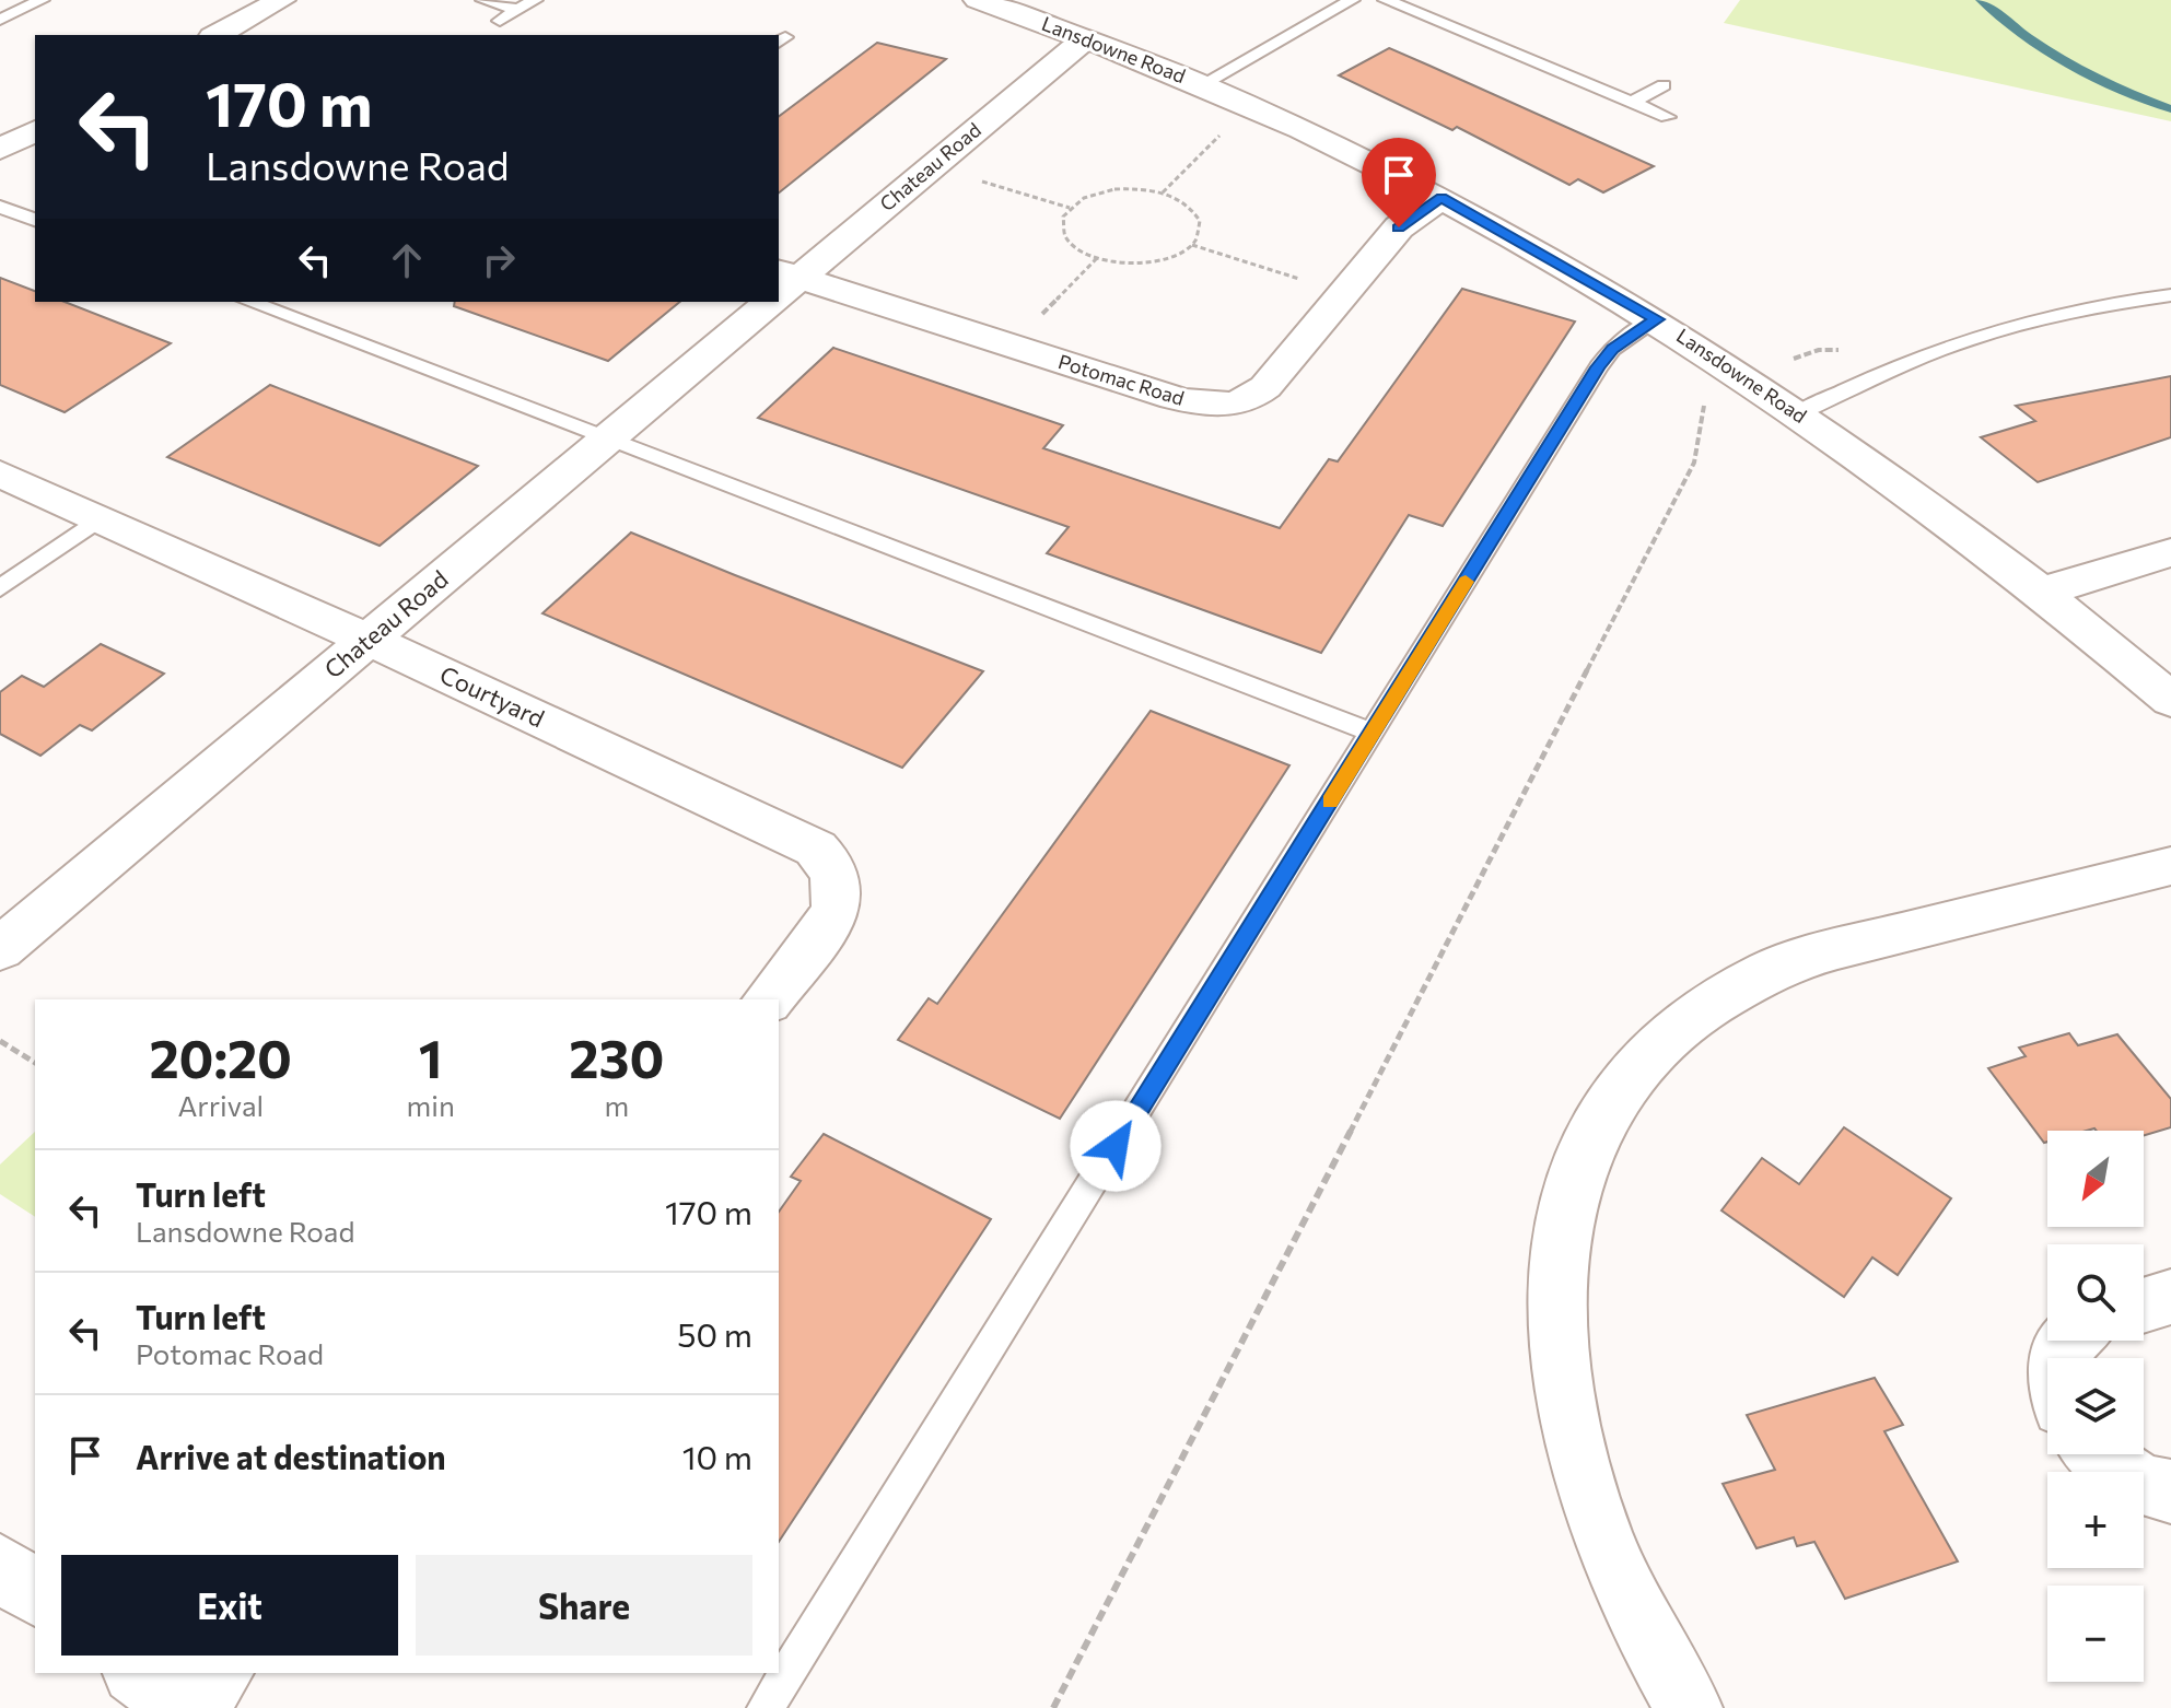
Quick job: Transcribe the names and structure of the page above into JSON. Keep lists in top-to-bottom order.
{
  "streets": {
    "street": [
      "Lansdowne Road",
      "Chateau Road",
      "Potomac Road",
      "Courtyard"
    ]
  },
  "crossings": [
    ["Lansdowne Road", "Chateau Road"],
    ["Lansdowne Road", "Potomac Road"],
    ["Chateau Road", "Potomac Road"],
    ["Chateau Road", "Courtyard"]
  ],
  "north": "bottom left",
  "page": {
    "turn": ["170 m", "Lansdowne Road"],
    "eta": [
      "20:20",
      "Arrival",
      "1",
      "min",
      "230",
      "m"
    ],
    "map_buttons": ["+", "−"],
    "list": [
      {
        "name": "Turn left",
        "note": "Lansdowne Road",
        "value": "170 m"
      },
      {
        "name": "Turn left",
        "note": "Potomac Road",
        "value": "50 m"
      },
      {
        "name": "Arrive at destination",
        "value": "10 m"
      }
    ],
    "buttons": ["Exit", "Share"]
  }
}
